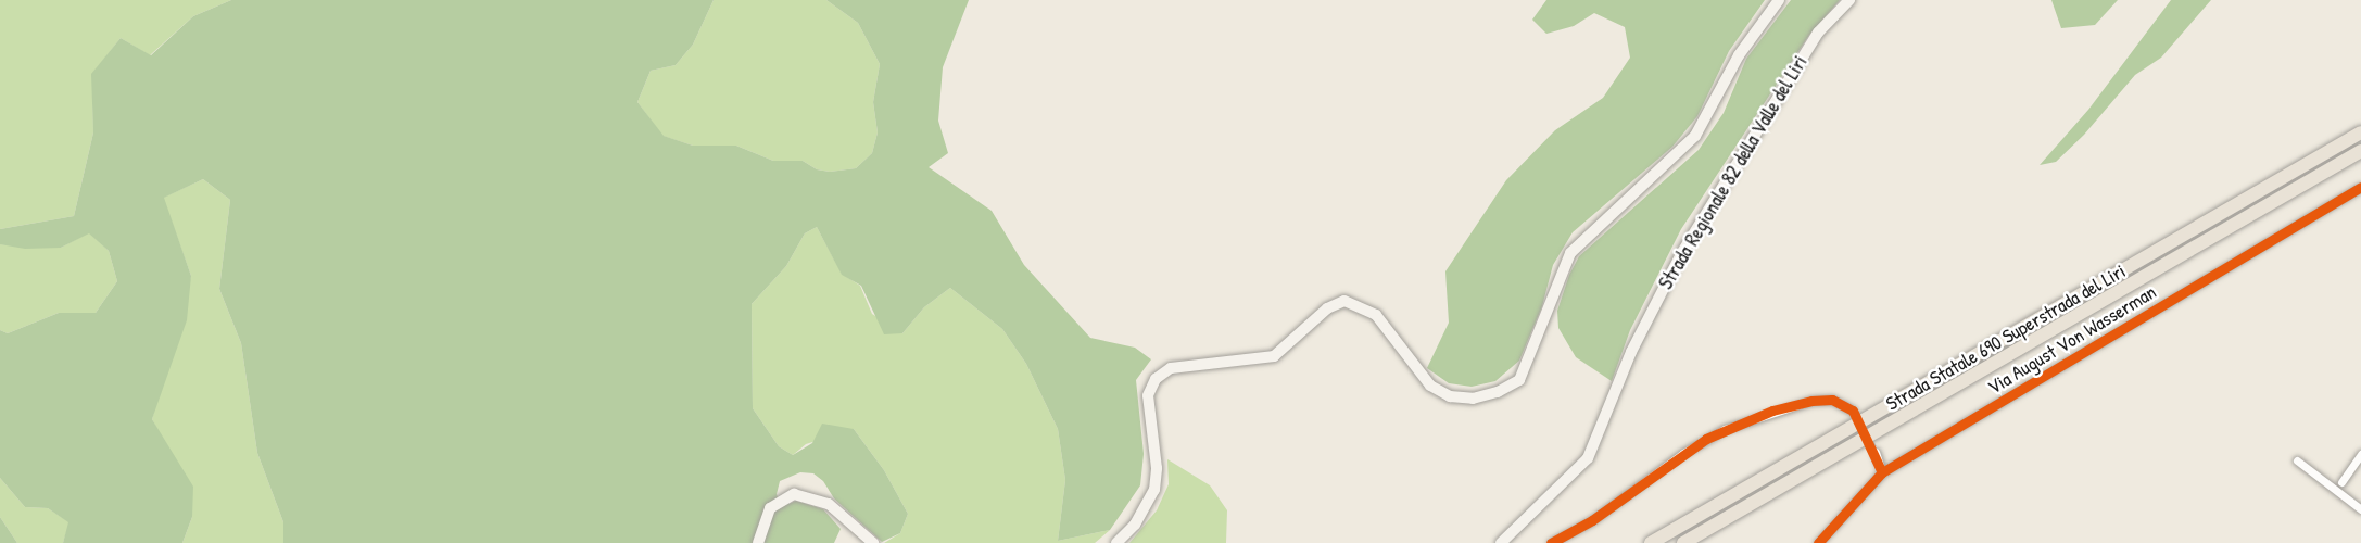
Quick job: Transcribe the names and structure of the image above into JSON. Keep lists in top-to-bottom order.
{
  "streets": {
    "highway": ["Strada Statale 690 Superstrada del Liri"],
    "main road": ["Strada Regionale 82 della Valle del Liri"],
    "street": ["Via August Von Wasserman"]
  }
}
